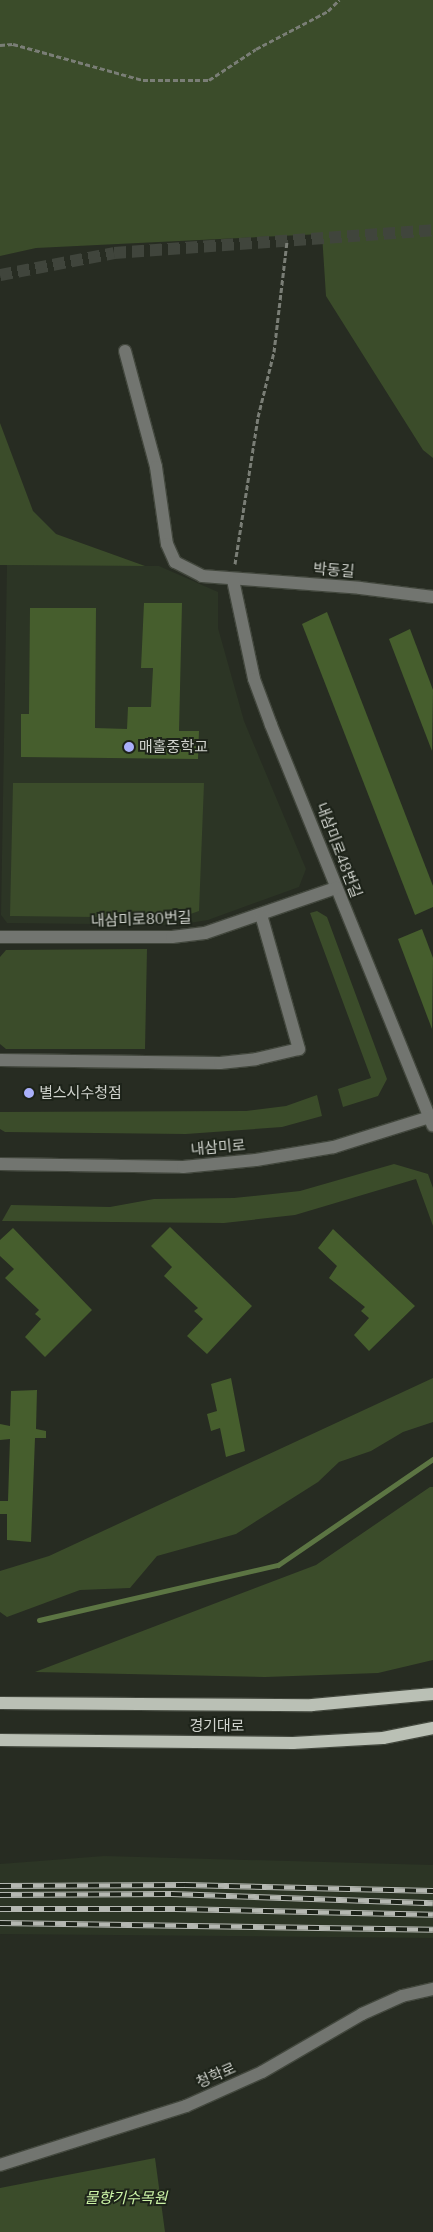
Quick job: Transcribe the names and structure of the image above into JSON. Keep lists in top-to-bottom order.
{
  "streets": {
    "main road": ["경기대로"],
    "street": [
      "박동길",
      "내삼미로48번길",
      "내삼미로80번길",
      "내삼미로",
      "청학로"
    ]
  },
  "crossings": [
    ["박동길", "내삼미로48번길"],
    ["내삼미로48번길", "내삼미로80번길"],
    ["내삼미로48번길", "내삼미로"]
  ],
  "parks": ["물향기수목원"],
  "places": ["매홀중학교", "별스시수청점"]
}
